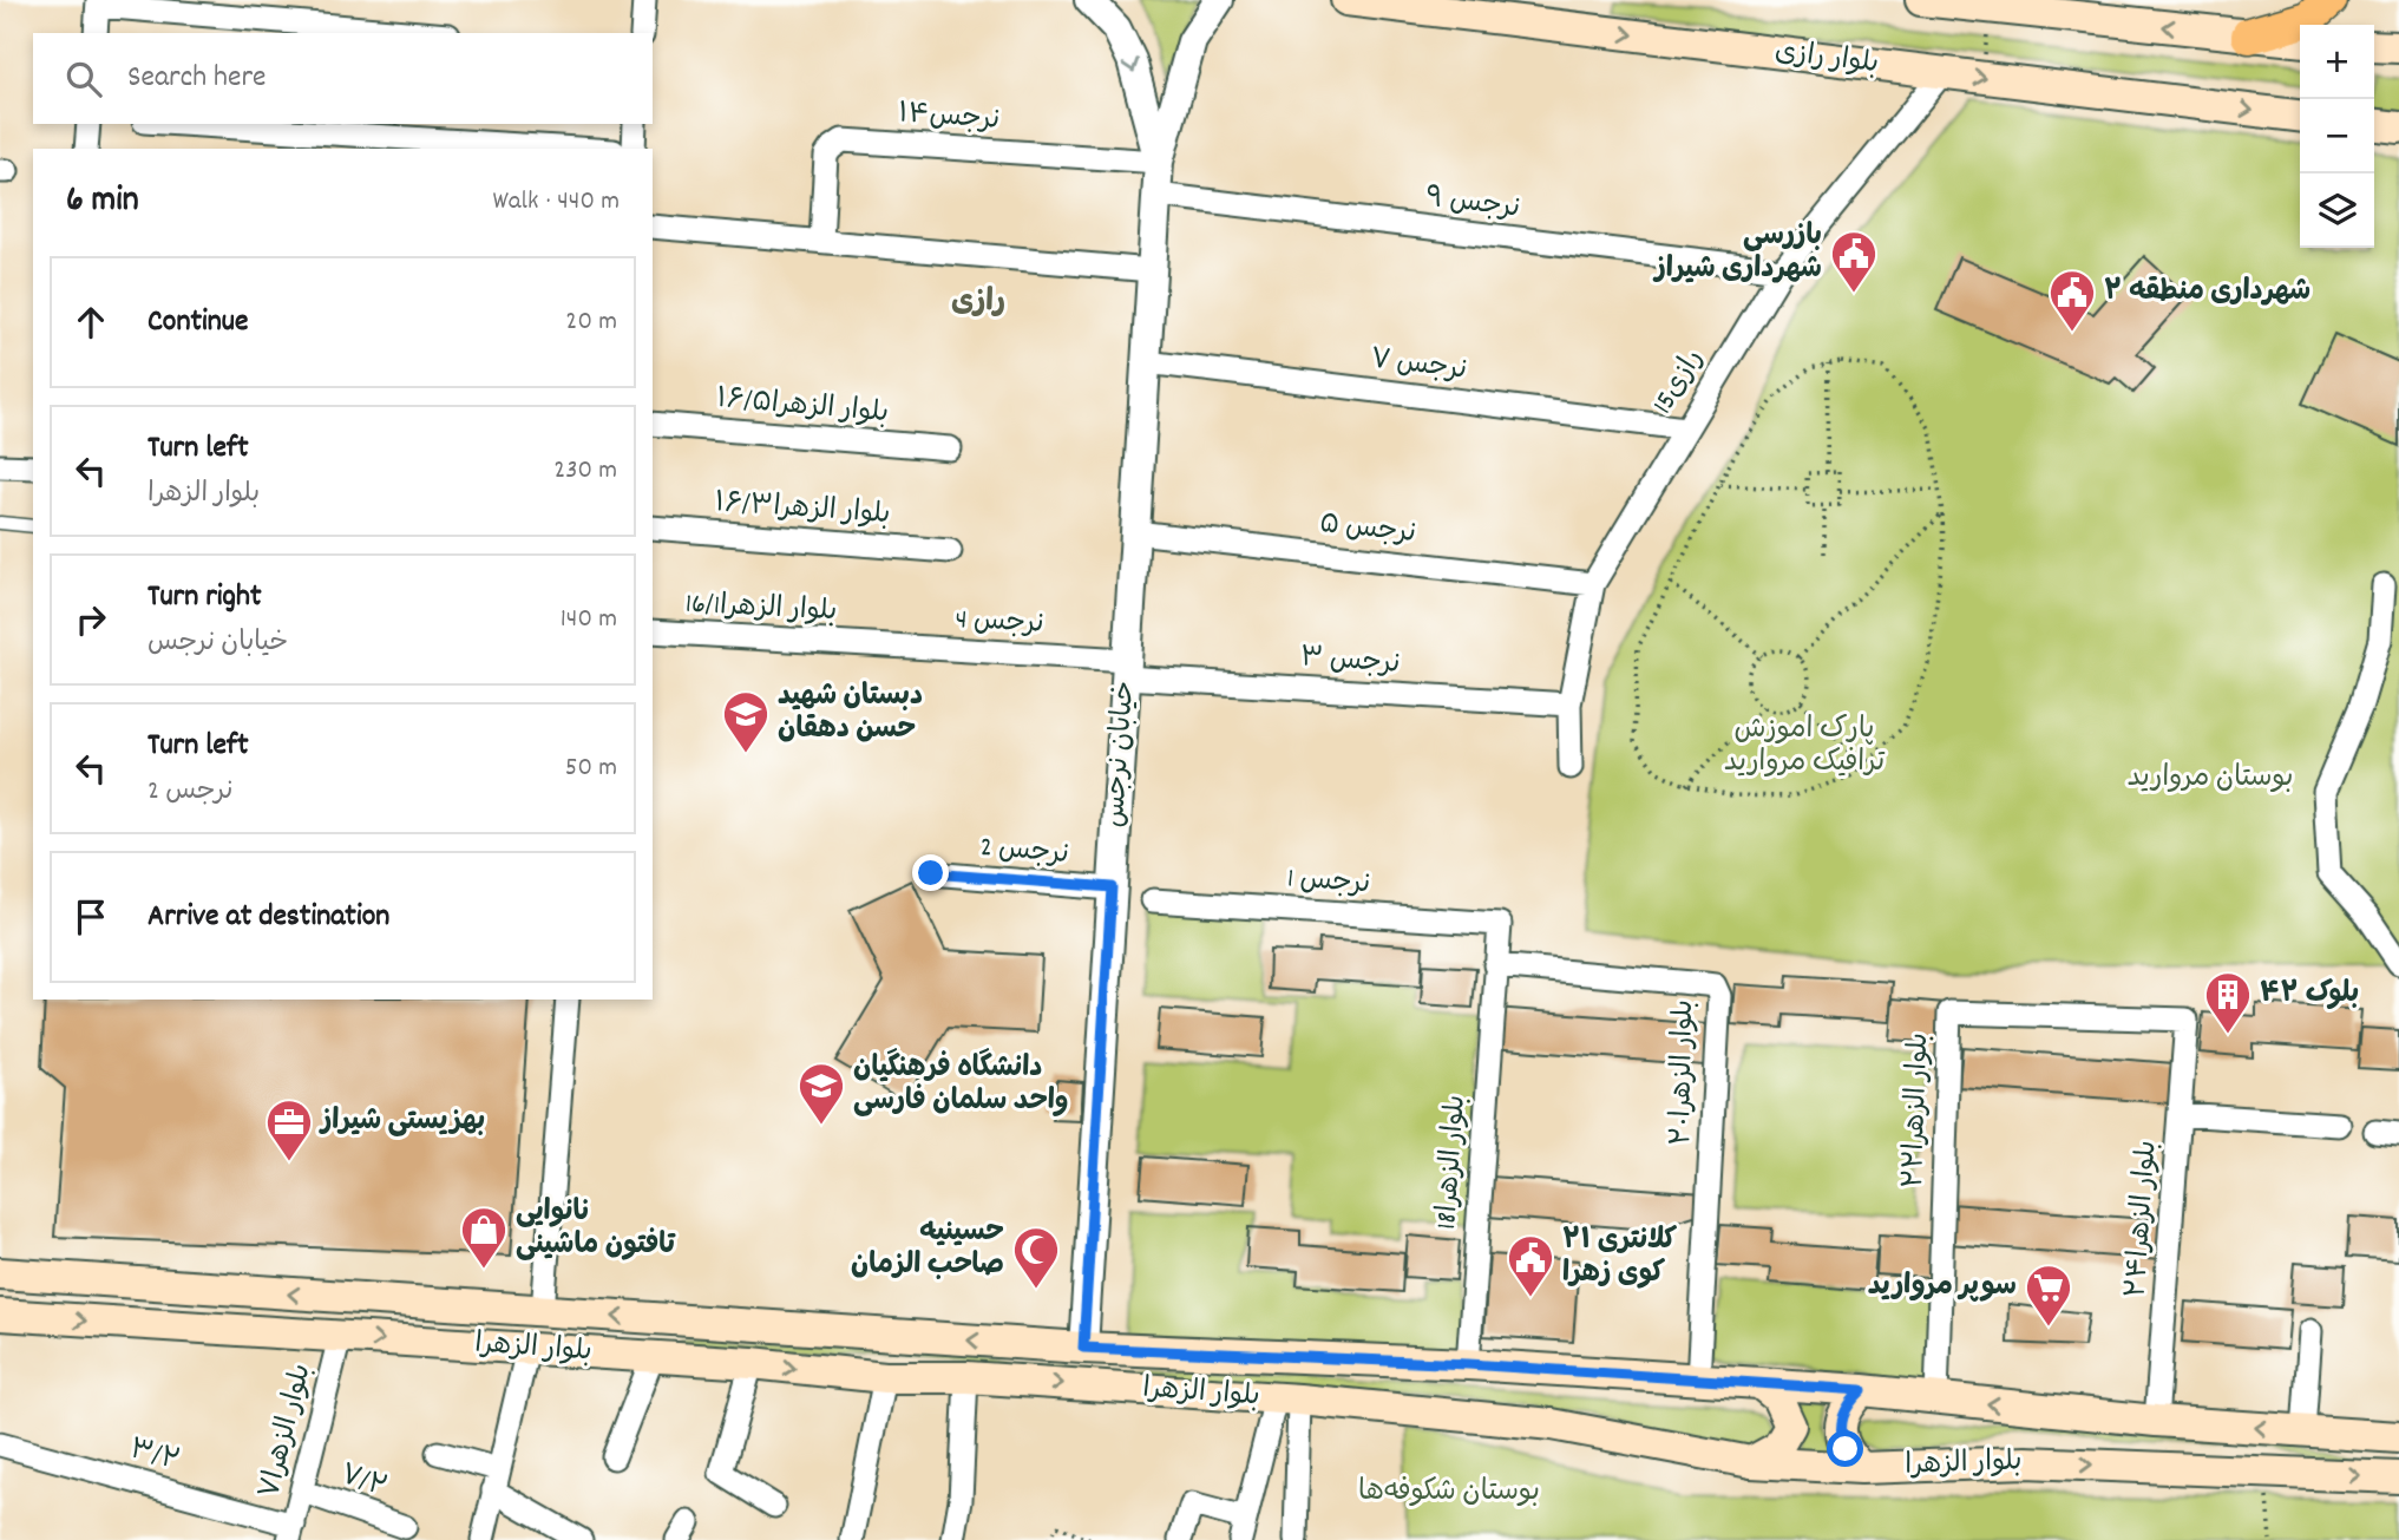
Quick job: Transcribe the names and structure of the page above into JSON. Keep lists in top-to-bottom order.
{
  "streets": {
    "main road": ["بلوار رازی", "بلوار الزهرا"],
    "street": [
      "نرجس۱۴",
      "نرجس ۹",
      "نرجس ۷",
      "15رازی",
      "بلوار الزهرا۱۶/۵",
      "بلوار الزهرا۱۶/۳",
      "نرجس ۵",
      "بلوار الزهرا16/1",
      "4 نرجس",
      "نرجس ۳",
      "خیابان نرجس",
      "2 نرجس",
      "1 نرجس",
      "بلوار الزهرا۲۰",
      "بلوار الزهرا۲۲",
      "18بلوار الزهرا",
      "بلوار الزهرا۲۴",
      "بلوار الزهرا۷",
      "۳/۲",
      "۷/۲"
    ]
  },
  "crossings": [
    ["بلوار رازی", "15رازی"],
    ["نرجس۱۴", "خیابان نرجس"],
    ["نرجس ۹", "15رازی"],
    ["نرجس ۹", "خیابان نرجس"],
    ["نرجس ۷", "15رازی"],
    ["نرجس ۷", "خیابان نرجس"],
    ["15رازی", "نرجس ۵"],
    ["15رازی", "نرجس ۳"],
    ["نرجس ۵", "خیابان نرجس"],
    ["بلوار الزهرا16/1", "4 نرجس"],
    ["4 نرجس", "نرجس ۳"],
    ["4 نرجس", "خیابان نرجس"],
    ["نرجس ۳", "خیابان نرجس"],
    ["خیابان نرجس", "2 نرجس"],
    ["خیابان نرجس", "بلوار الزهرا"],
    ["1 نرجس", "18بلوار الزهرا"],
    ["بلوار الزهرا۲۰", "18بلوار الزهرا"],
    ["بلوار الزهرا۲۰", "بلوار الزهرا"],
    ["بلوار الزهرا۲۲", "بلوار الزهرا۲۴"],
    ["بلوار الزهرا۲۲", "بلوار الزهرا"],
    ["18بلوار الزهرا", "بلوار الزهرا"],
    ["بلوار الزهرا۲۴", "بلوار الزهرا"],
    ["بلوار الزهرا", "بلوار الزهرا۷"],
    ["بلوار الزهرا۷", "۳/۲"],
    ["بلوار الزهرا۷", "۷/۲"]
  ],
  "districts": ["رازی"],
  "parks": ["پارک اموزش ترافیک مروارید", "بوستان مروارید", "بوستان شکوفه‌ها"],
  "places": {
    "public building": ["بازرسی شهرداری شیراز", "شهرداری منطقه ۲", "کلانتری ۲۱ کوی زهرا"],
    "school or university": ["دبستان شهید حسن دهقان", "دانشگاه فرهنگیان واحد سلمان فارسی"],
    "building": ["بلوک ۴۲"],
    "office": ["بهزیستی شیراز"],
    "shop": ["نانوایی تافتون ماشینی"],
    "mosque": ["حسینیه صاحب الزمان"],
    "supermarket": ["سوپر مروارید"]
  },
  "page": {
    "map_buttons": ["+", "−"],
    "search": "Search here",
    "heading": ["6 min", "Walk · 440 m"],
    "list": [
      ["Continue", "20 m"],
      ["Turn left", "بلوار الزهرا", "230 m"],
      ["Turn right", "خیابان نرجس", "140 m"],
      ["Turn left", "2 نرجس", "50 m"],
      "Arrive at destination"
    ]
  }
}
